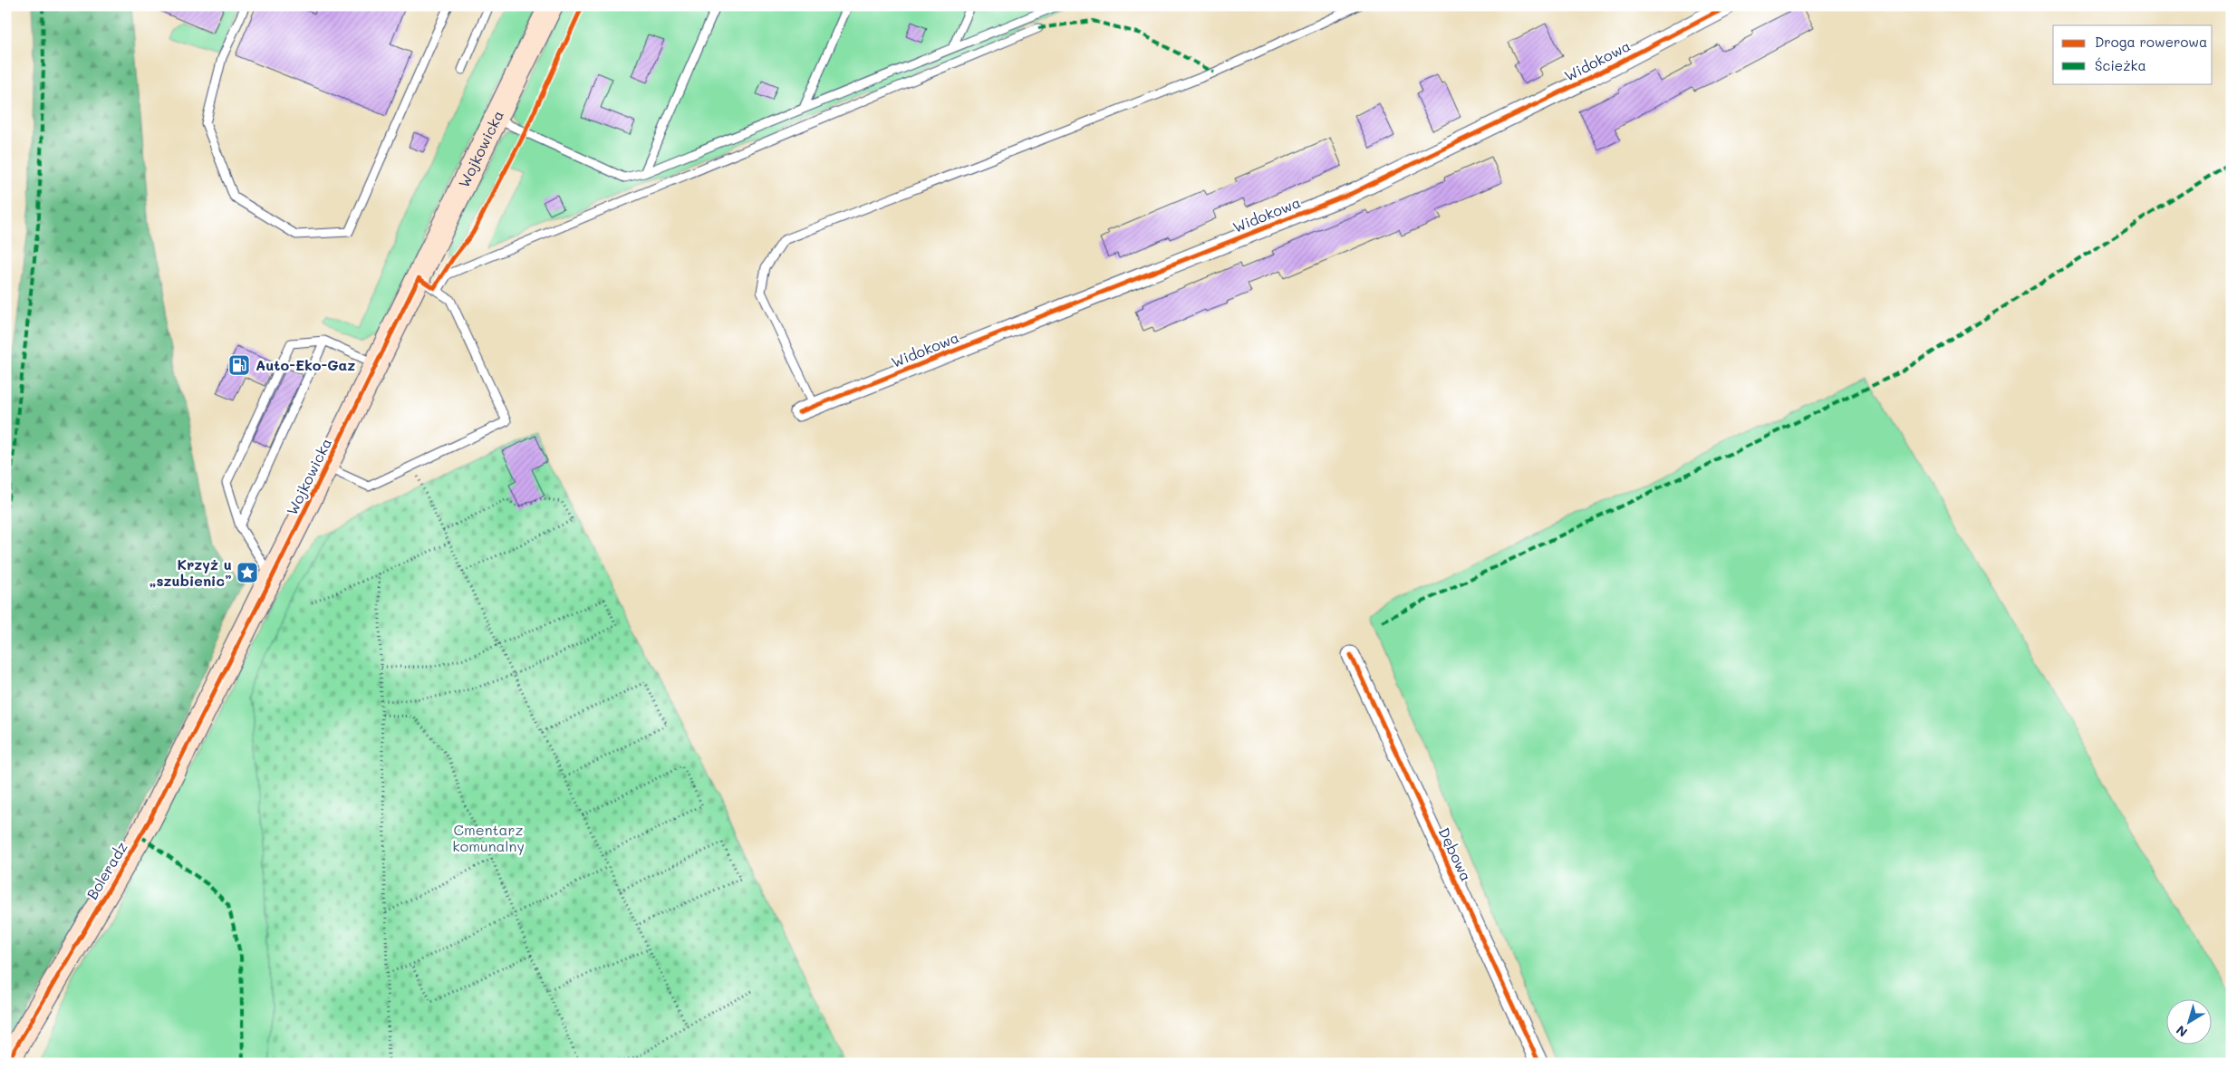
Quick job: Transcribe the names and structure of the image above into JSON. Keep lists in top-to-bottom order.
{
  "streets": {
    "street": [
      "Widokowa",
      "Wojkowicka",
      "Dębowa",
      "Boleradz"
    ]
  },
  "crossings": [
    ["Wojkowicka", "Boleradz"]
  ],
  "parks": ["Cmentarz komunalny"],
  "places": {
    "fuel station": ["Auto-Eko-Gaz"],
    "place": ["Krzyż u „szubienic”"]
  },
  "legend": ["Droga rowerowa", "Ścieżka"],
  "north": "bottom left"
}
